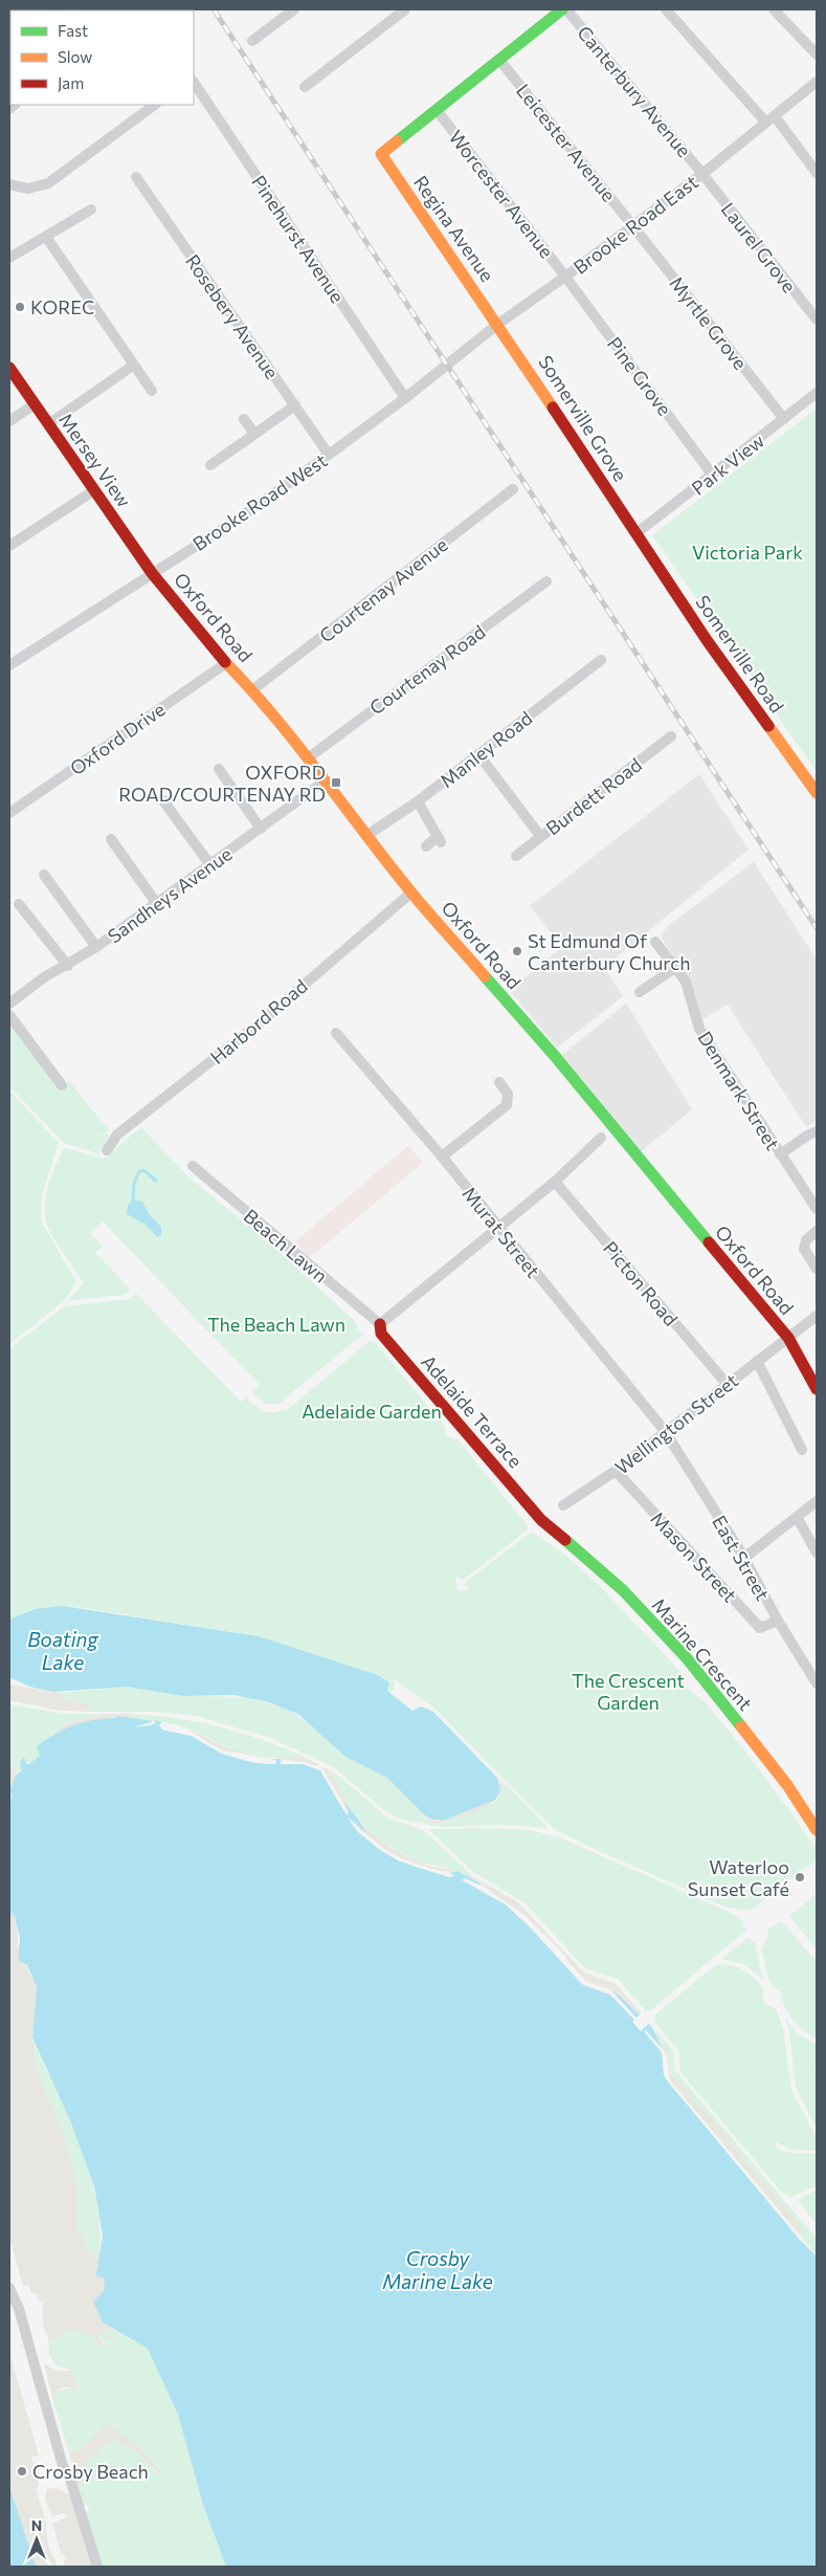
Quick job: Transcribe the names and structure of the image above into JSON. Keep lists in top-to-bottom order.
{
  "streets": {
    "street": [
      "Canterbury Avenue",
      "Leicester Avenue",
      "Worcester Avenue",
      "Brooke Road East",
      "Regina Avenue",
      "Pinehurst Avenue",
      "Laurel Grove",
      "Rosebery Avenue",
      "Myrtle Grove",
      "Pine Grove",
      "Somerville Grove",
      "Mersey View",
      "Park View",
      "Brooke Road West",
      "Courtenay Avenue",
      "Oxford Road",
      "Somerville Road",
      "Courtenay Road",
      "Oxford Drive",
      "Manley Road",
      "Burdett Road",
      "Sandheys Avenue",
      "Harbord Road",
      "Denmark Street",
      "Murat Street",
      "Beach Lawn",
      "Picton Road",
      "Adelaide Terrace",
      "Wellington Street",
      "Mason Street",
      "East Street",
      "Marine Crescent"
    ]
  },
  "crossings": [
    ["Canterbury Avenue", "Brooke Road East"],
    ["Canterbury Avenue", "Laurel Grove"],
    ["Leicester Avenue", "Brooke Road East"],
    ["Leicester Avenue", "Myrtle Grove"],
    ["Worcester Avenue", "Brooke Road East"],
    ["Worcester Avenue", "Regina Avenue"],
    ["Worcester Avenue", "Pine Grove"],
    ["Brooke Road East", "Regina Avenue"],
    ["Brooke Road East", "Laurel Grove"],
    ["Brooke Road East", "Myrtle Grove"],
    ["Brooke Road East", "Pine Grove"],
    ["Brooke Road East", "Somerville Grove"],
    ["Brooke Road East", "Brooke Road West"],
    ["Regina Avenue", "Somerville Grove"],
    ["Pinehurst Avenue", "Brooke Road West"],
    ["Rosebery Avenue", "Brooke Road West"],
    ["Myrtle Grove", "Park View"],
    ["Pine Grove", "Park View"],
    ["Somerville Grove", "Park View"],
    ["Somerville Grove", "Somerville Road"],
    ["Mersey View", "Brooke Road West"],
    ["Mersey View", "Oxford Road"],
    ["Park View", "Somerville Road"],
    ["Brooke Road West", "Oxford Road"],
    ["Courtenay Avenue", "Oxford Road"],
    ["Oxford Road", "Courtenay Road"],
    ["Oxford Road", "Oxford Drive"],
    ["Oxford Road", "Manley Road"],
    ["Oxford Road", "Sandheys Avenue"],
    ["Oxford Road", "Harbord Road"],
    ["Oxford Road", "Wellington Street"],
    ["Murat Street", "Wellington Street"],
    ["Murat Street", "East Street"],
    ["Beach Lawn", "Adelaide Terrace"],
    ["Picton Road", "Wellington Street"],
    ["Adelaide Terrace", "Marine Crescent"],
    ["Wellington Street", "Mason Street"],
    ["Wellington Street", "East Street"],
    ["Mason Street", "East Street"]
  ],
  "water": ["Boating Lake", "Crosby Marine Lake"],
  "parks": [
    "Victoria Park",
    "The Beach Lawn",
    "Adelaide Garden",
    "The Crescent Garden"
  ],
  "places": {
    "other": [
      "KOREC",
      "St Edmund Of Canterbury Church",
      "Waterloo Sunset Café",
      "Crosby Beach"
    ],
    "transit": ["OXFORD ROAD/COURTENAY RD"]
  },
  "legend": ["Fast", "Slow", "Jam"],
  "north": "top"
}
